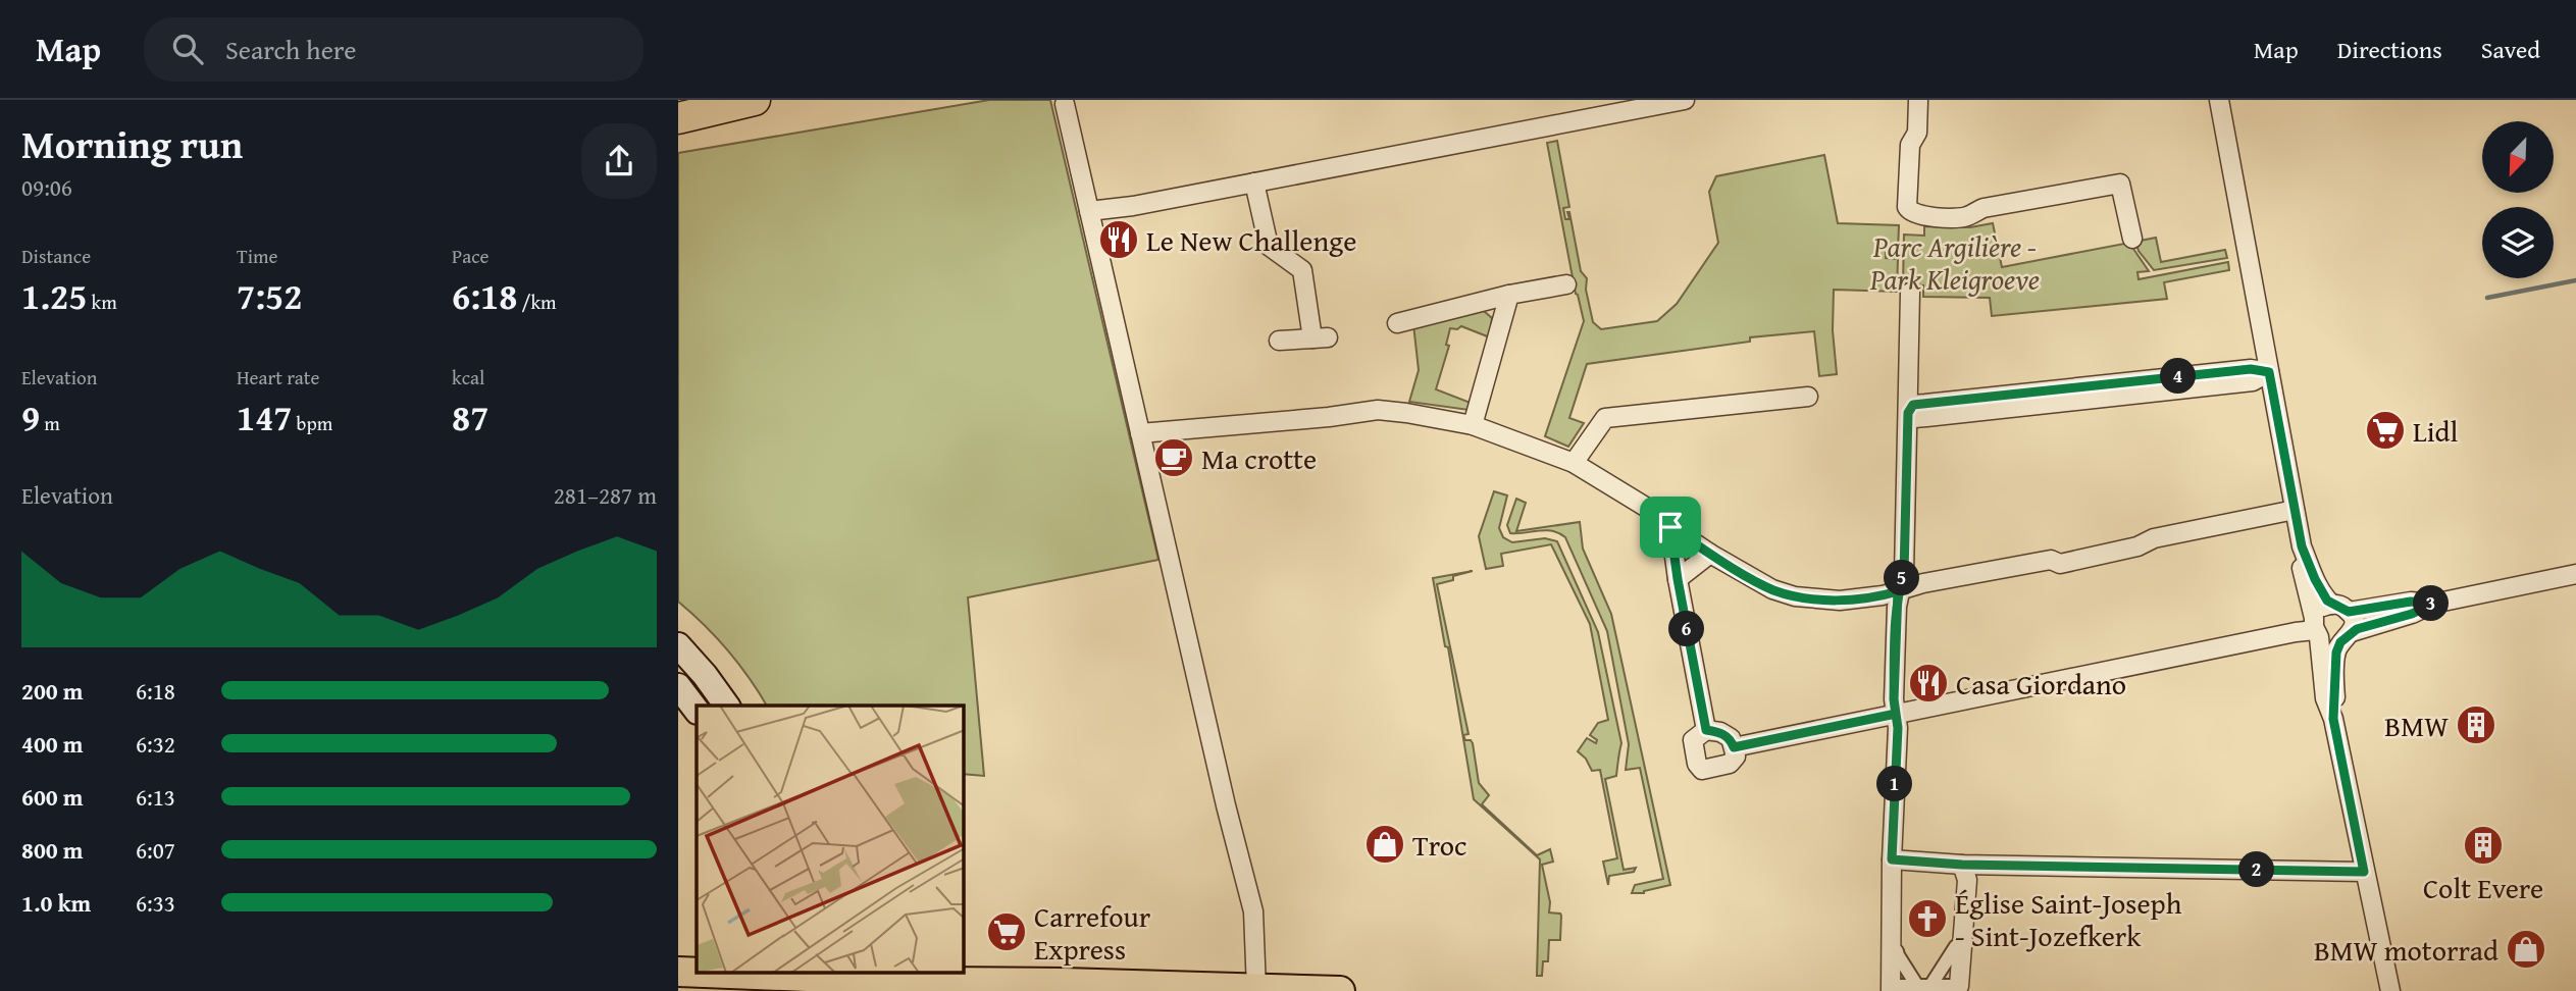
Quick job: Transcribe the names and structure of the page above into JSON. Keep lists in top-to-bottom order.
{
  "parks": ["Parc Argilière - Park Kleigroeve"],
  "places": {
    "restaurant": ["Le New Challenge", "Casa Giordano"],
    "supermarket": ["Lidl", "Carrefour Express"],
    "cafe": ["Ma crotte"],
    "building": ["BMW", "Colt Evere"],
    "shop": ["Troc", "BMW motorrad"],
    "church": ["Église Saint-Joseph - Sint-Jozefkerk"]
  },
  "north": "bottom left",
  "page": {
    "header": "Map",
    "search": "Search here",
    "nav": ["Map", "Directions", "Saved"],
    "heading": ["Morning run", "09:06"],
    "stats": [
      ["Distance", "1.25 km"],
      ["Time", "7:52"],
      ["Pace", "6:18 /km"],
      ["Elevation", "9 m"],
      ["Heart rate", "147 bpm"],
      ["kcal", "87"]
    ],
    "pins": [
      "4",
      "5",
      "3",
      "6",
      "1",
      "2"
    ],
    "chart": ["Elevation", "281–287 m"],
    "list": [
      {
        "name": "200 m",
        "note": "6:18"
      },
      {
        "name": "400 m",
        "note": "6:32"
      },
      {
        "name": "600 m",
        "note": "6:13"
      },
      {
        "name": "800 m",
        "note": "6:07"
      },
      {
        "name": "1.0 km",
        "note": "6:33"
      }
    ]
  }
}
